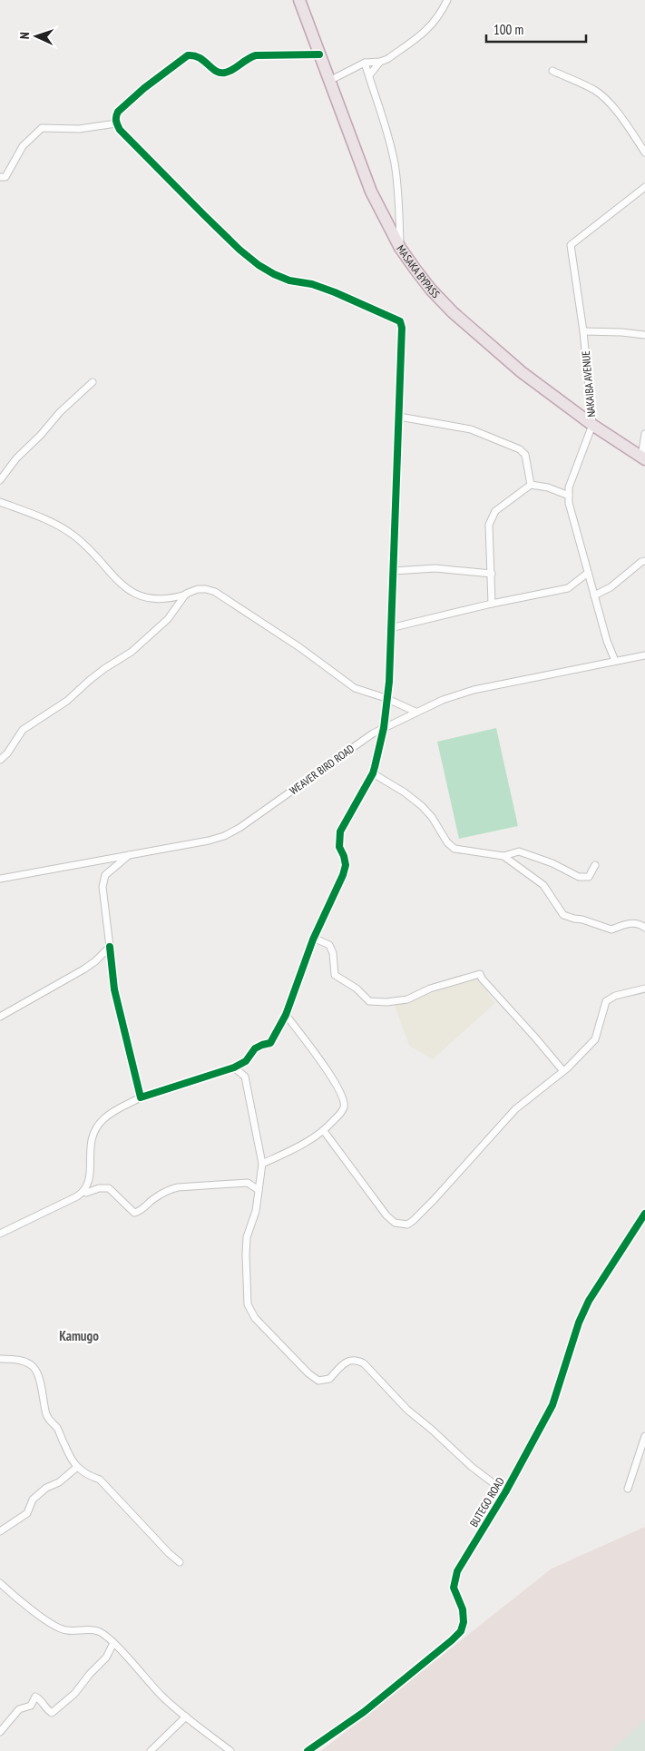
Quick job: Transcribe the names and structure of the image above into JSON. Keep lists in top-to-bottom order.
{
  "streets": {
    "highway": ["MASAKA BYPASS"],
    "street": ["NAKAIBA AVENUE", "WEAVER BIRD ROAD", "BUTEGO ROAD"]
  },
  "crossings": [
    ["MASAKA BYPASS", "NAKAIBA AVENUE"],
    ["NAKAIBA AVENUE", "WEAVER BIRD ROAD"]
  ],
  "districts": ["Kamugo"],
  "scale_bar": "100 m",
  "north": "left"
}
